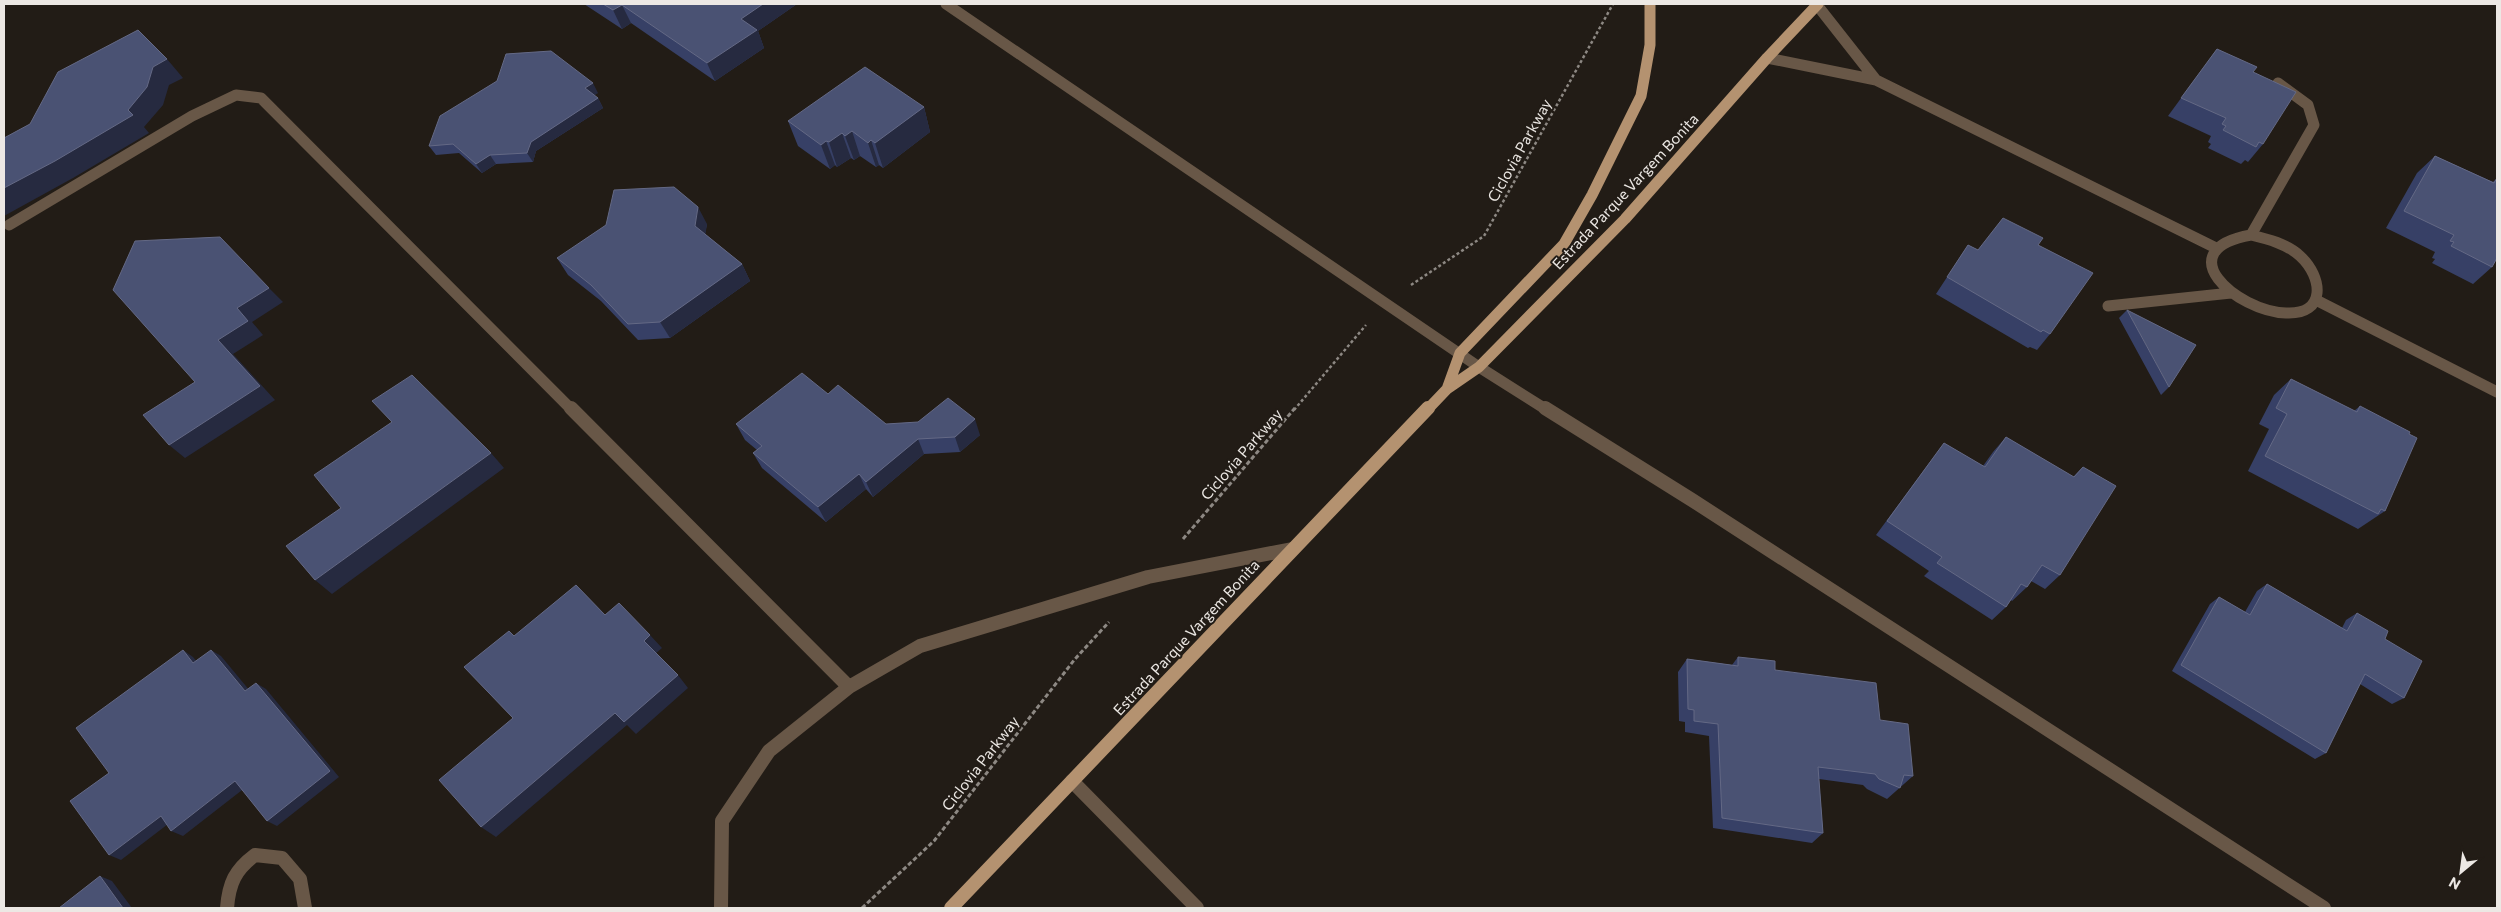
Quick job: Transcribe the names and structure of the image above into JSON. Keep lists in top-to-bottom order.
{
  "streets": {
    "main road": ["Estrada Parque Vargem Bonita"],
    "path": ["Ciclovia Parkway"]
  },
  "north": "bottom left"
}
